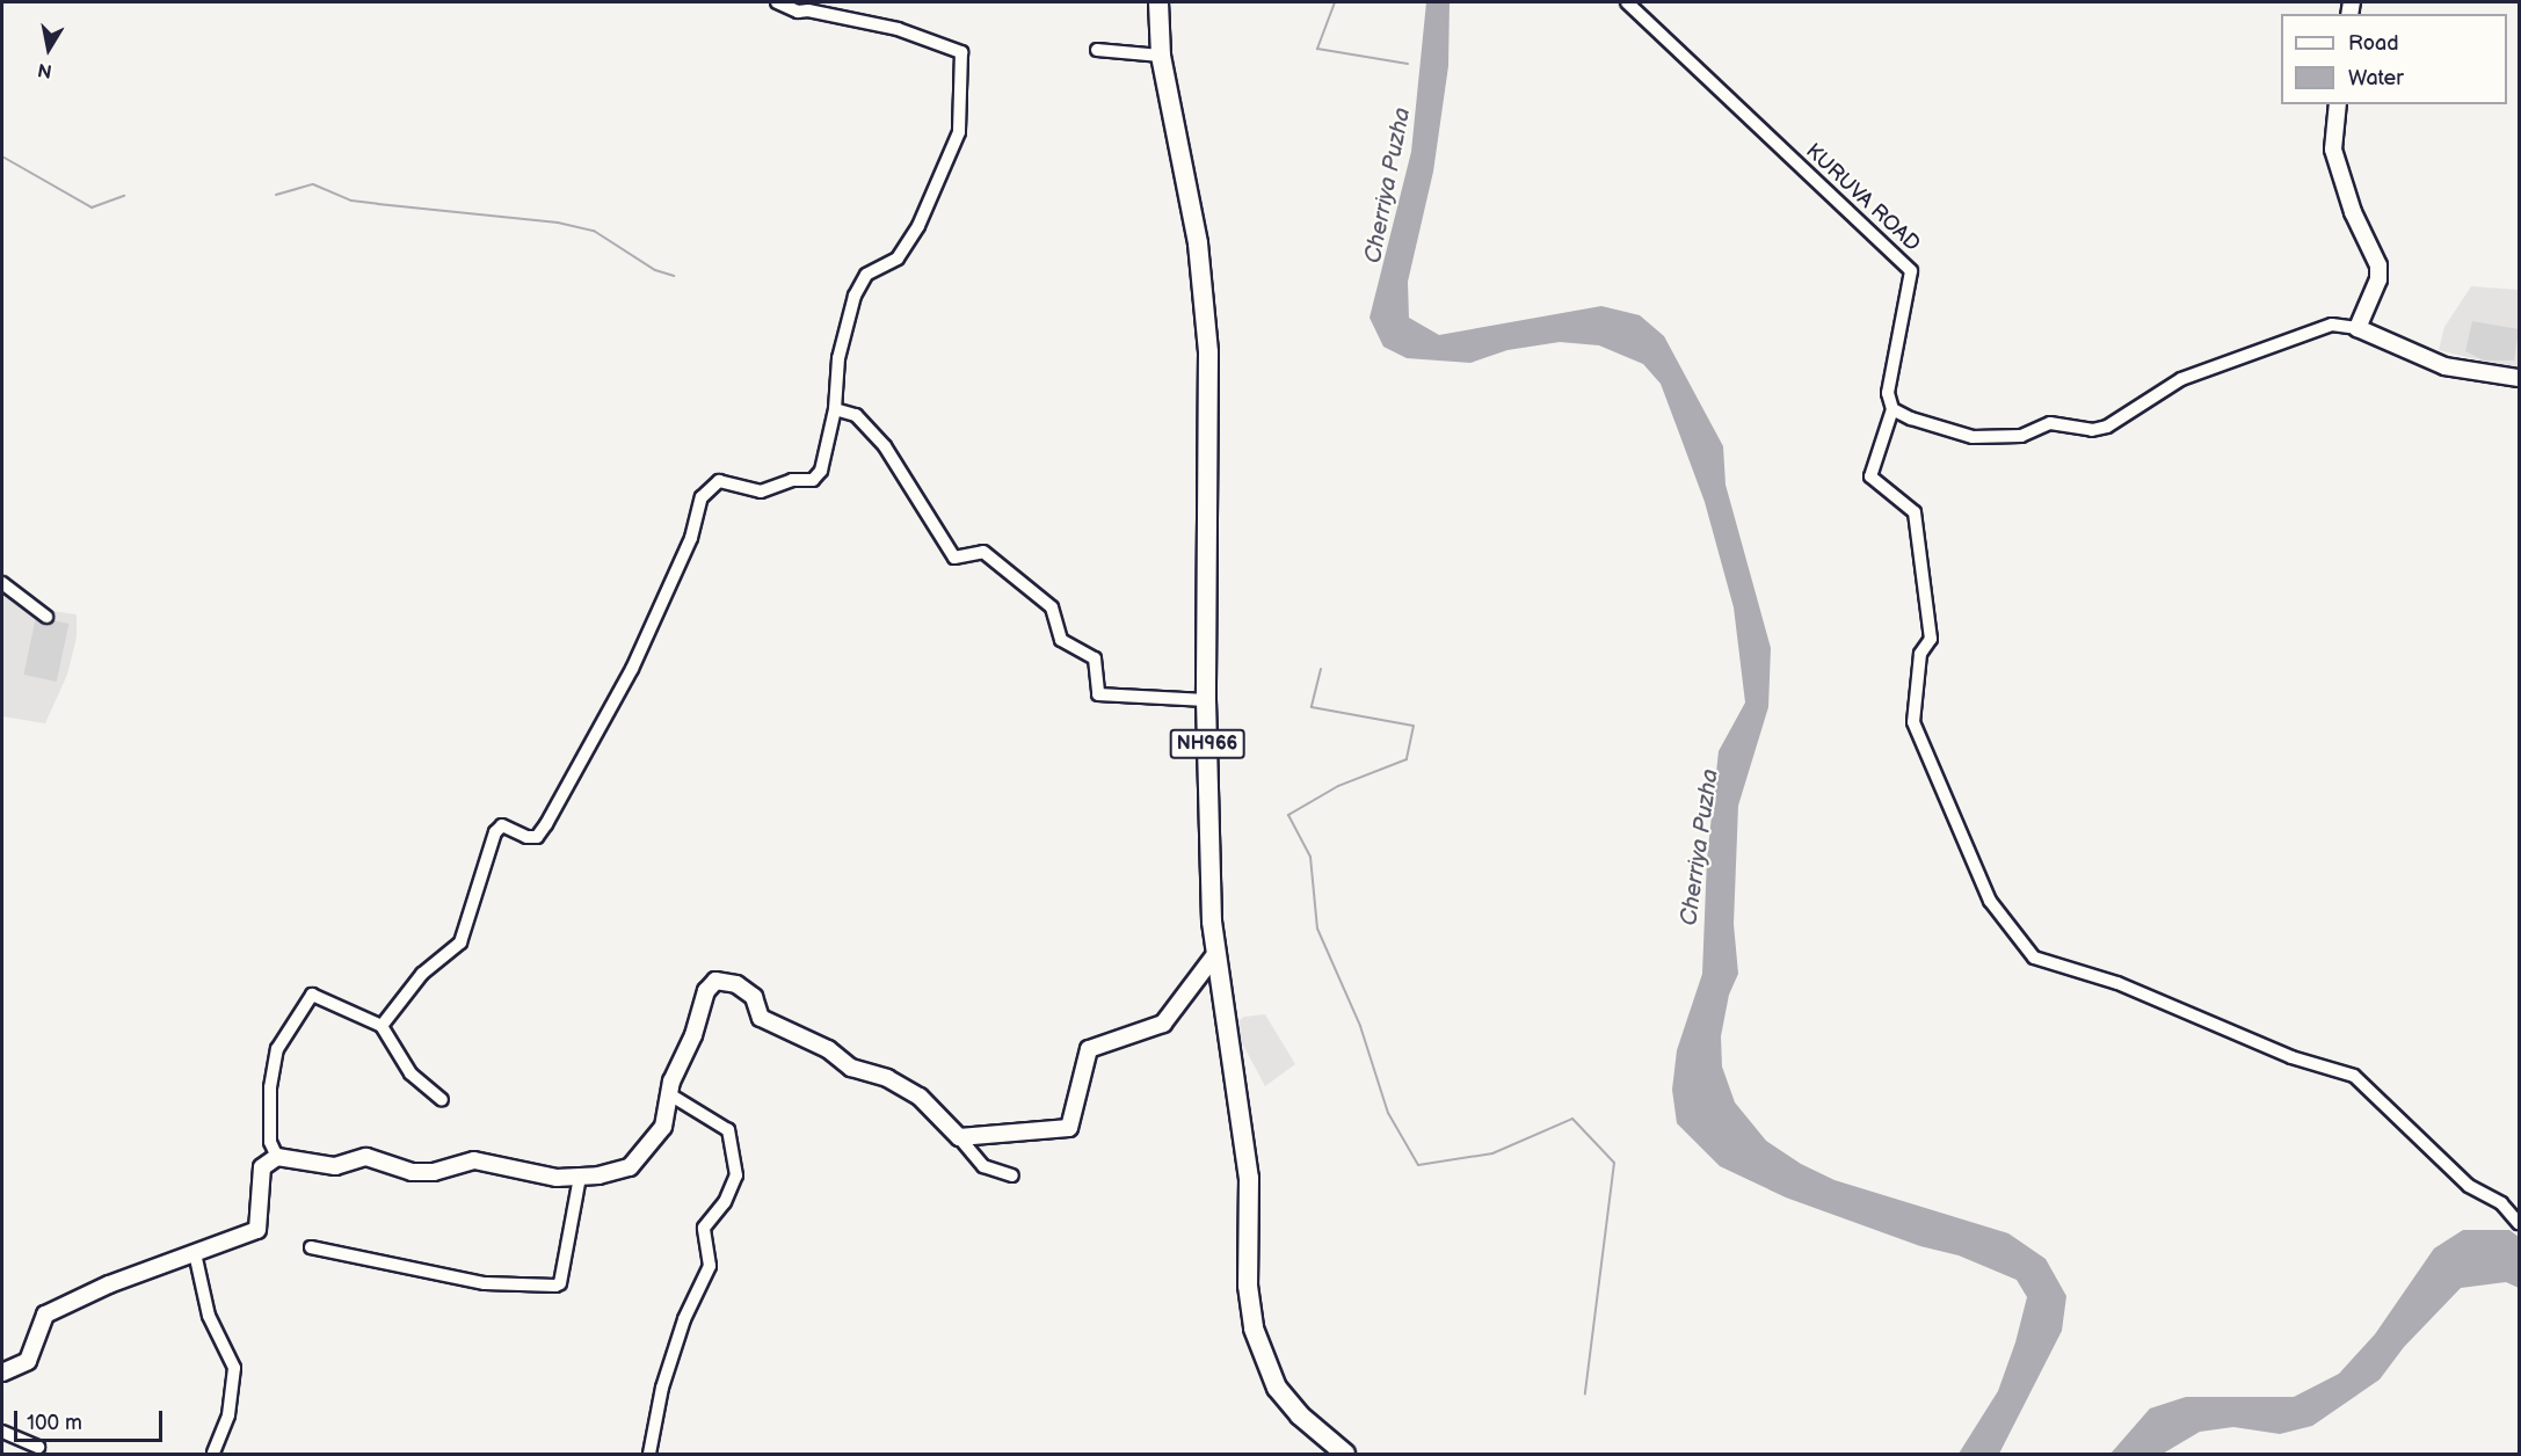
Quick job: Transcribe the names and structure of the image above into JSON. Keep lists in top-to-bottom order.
{
  "streets": {
    "highway": ["NH966"],
    "street": ["KURUVA ROAD"]
  },
  "water": ["Cherriya Puzha"],
  "legend": ["Road", "Water"],
  "scale_bar": "100 m",
  "north": "bottom"
}
